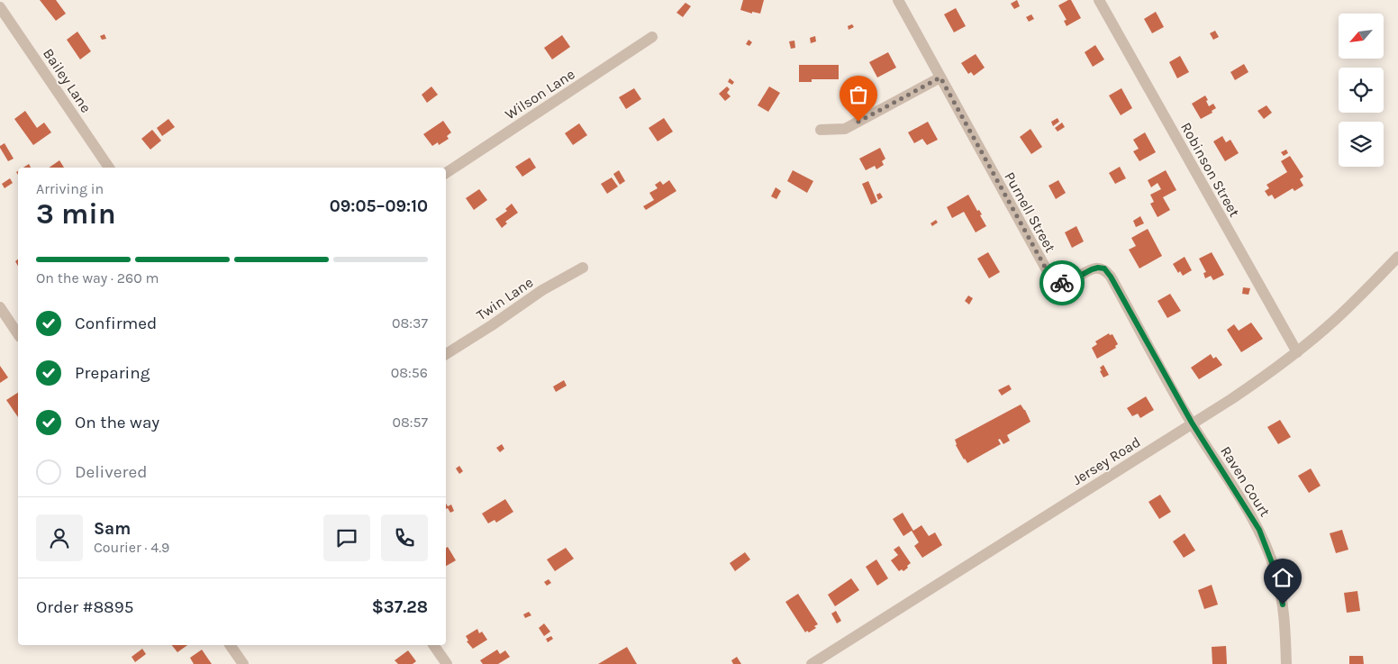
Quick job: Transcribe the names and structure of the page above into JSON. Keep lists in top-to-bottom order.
{
  "streets": {
    "street": [
      "Bailey Lane",
      "Wilson Lane",
      "Robinson Street",
      "Purnell Street",
      "Twin Lane",
      "Jersey Road",
      "Raven Court"
    ]
  },
  "crossings": [
    ["Robinson Street", "Jersey Road"],
    ["Purnell Street", "Jersey Road"],
    ["Purnell Street", "Raven Court"],
    ["Jersey Road", "Raven Court"]
  ],
  "north": "bottom left",
  "page": {
    "heading": ["3 min", "Arriving in", "09:05–09:10"],
    "panel": [
      "Sam",
      "Courier · 4.9",
      "Order #8895",
      "$37.28"
    ],
    "bar": "On the way · 260 m",
    "list": [
      ["Confirmed", "08:37"],
      ["Preparing", "08:56"],
      ["On the way", "08:57"],
      "Delivered"
    ]
  }
}
